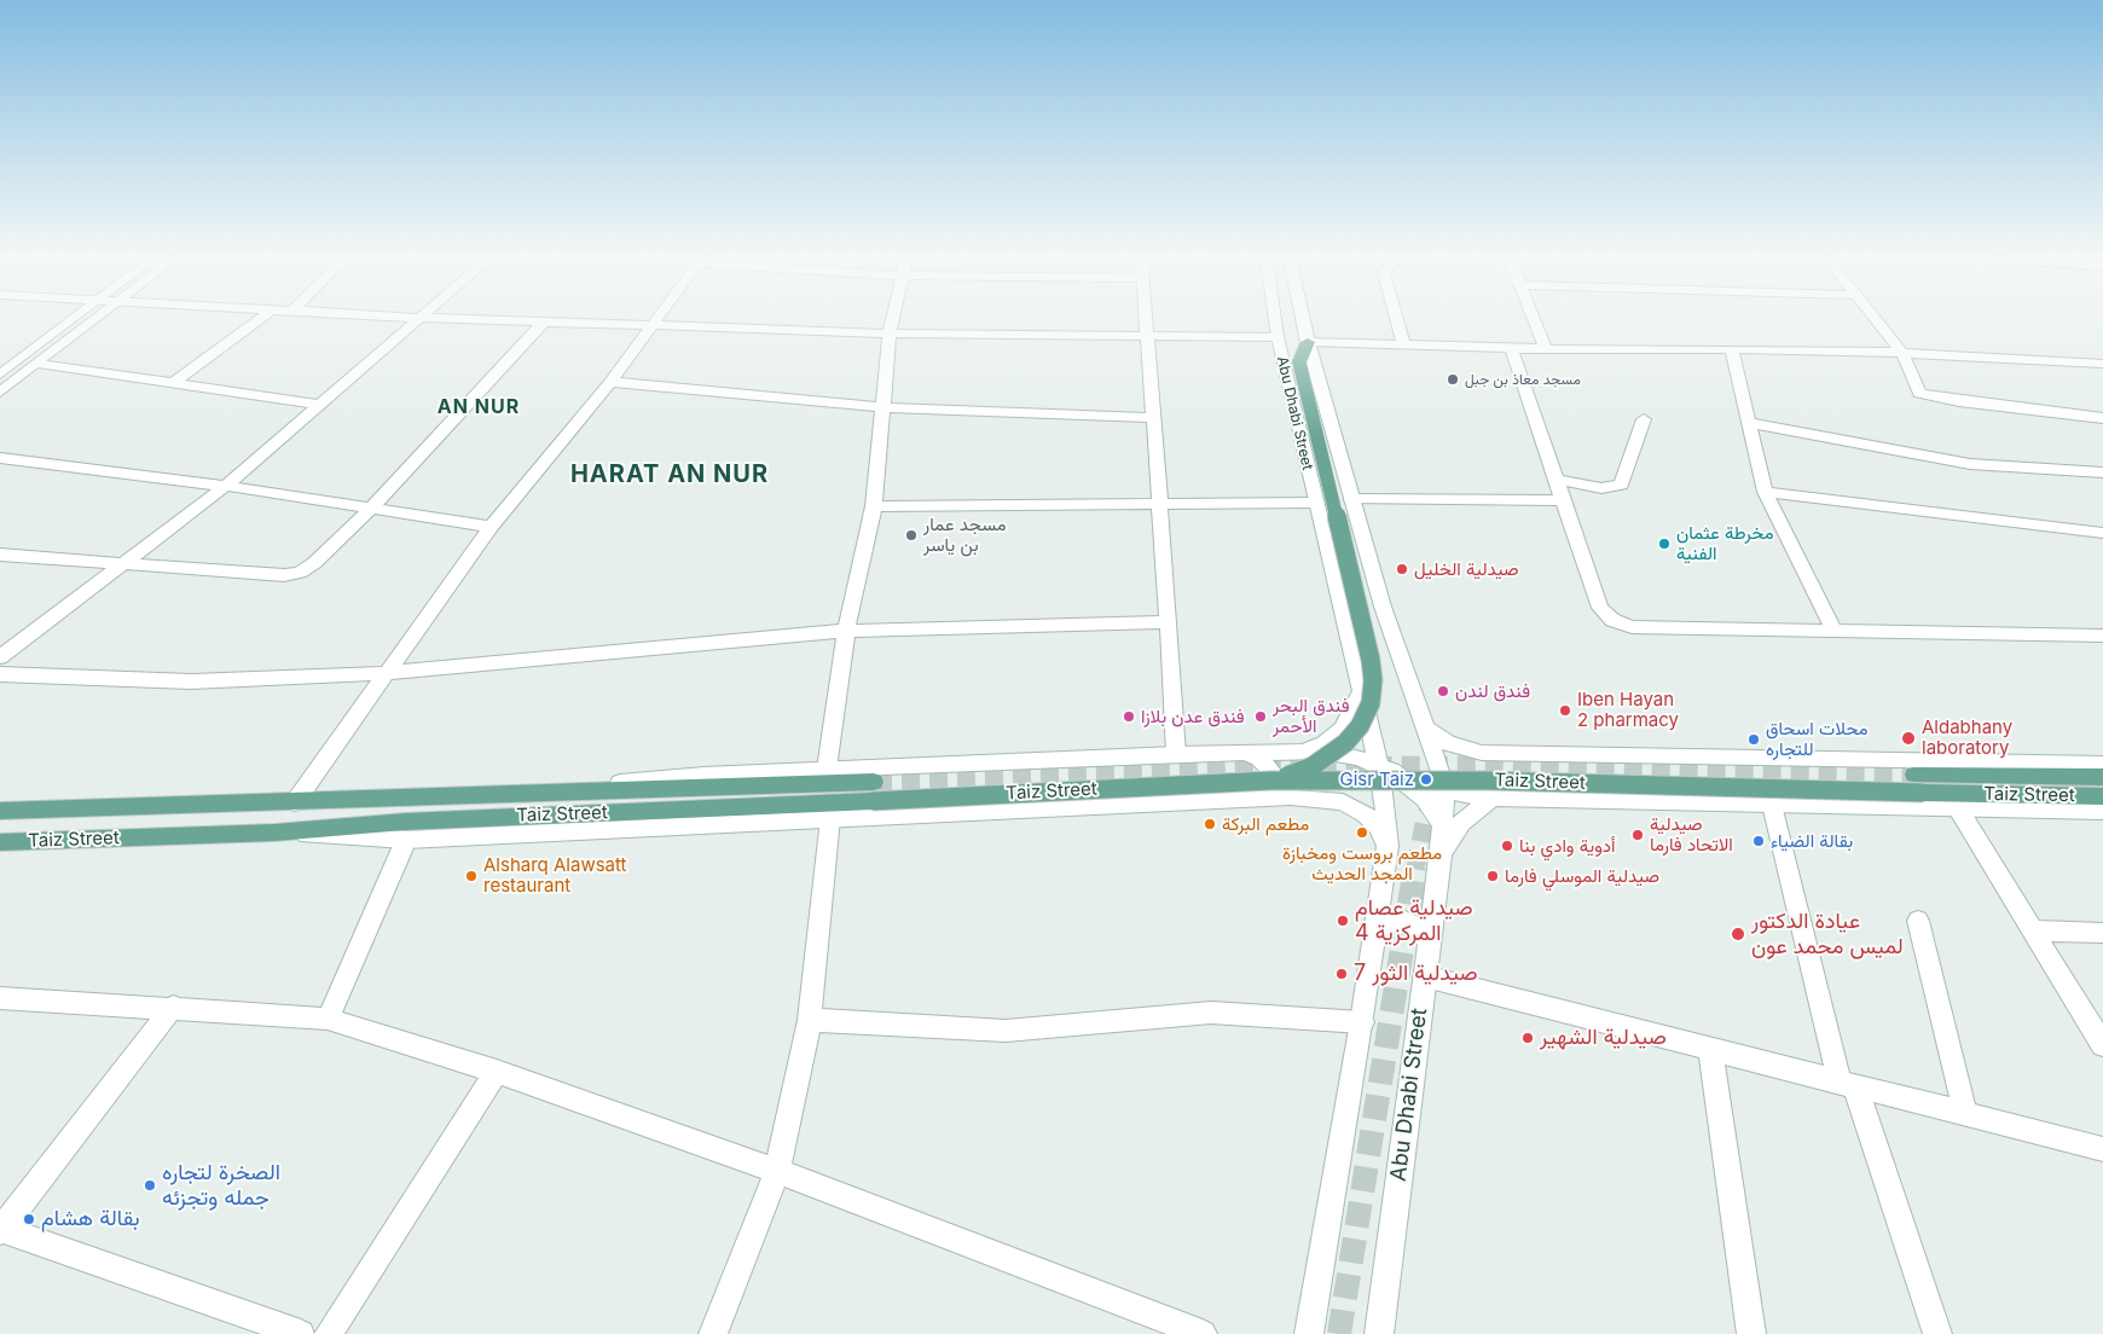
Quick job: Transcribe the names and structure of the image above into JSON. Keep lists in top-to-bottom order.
{
  "streets": {
    "main road": ["Taiz Street"],
    "street": ["Abu Dhabi Street"]
  },
  "districts": ["AN NUR", "HARAT AN NUR"],
  "places": [
    "مسجد معاذ بن جبل",
    "مسجد عمار بن ياسر",
    "مخرطة عثمان الفنية",
    "صيدلية الخليل",
    "فندق لندن",
    "Iben Hayan 2 pharmacy",
    "فندق عدن بلازا",
    "فندق البحر الأحمر",
    "Aldabhany laboratory",
    "محلات اسحاق للتجاره",
    "Gisr Taiz",
    "مطعم البركة",
    "مطعم بروست ومخبازة المجد الحديث",
    "صيدلية الاتحاد فارما",
    "بقالة الضياء",
    "أدوية وادي بنا",
    "Alsharq Alawsatt restaurant",
    "صيدلية الموسلي فارما",
    "صيدلية عصام المركزية 4",
    "عيادة الدكتور لميس محمد عون",
    "صيدلية الثور 7",
    "صيدلية الشهير",
    "الصخرة لتجاره جمله وتجزئه",
    "بقالة هشام"
  ]
}
